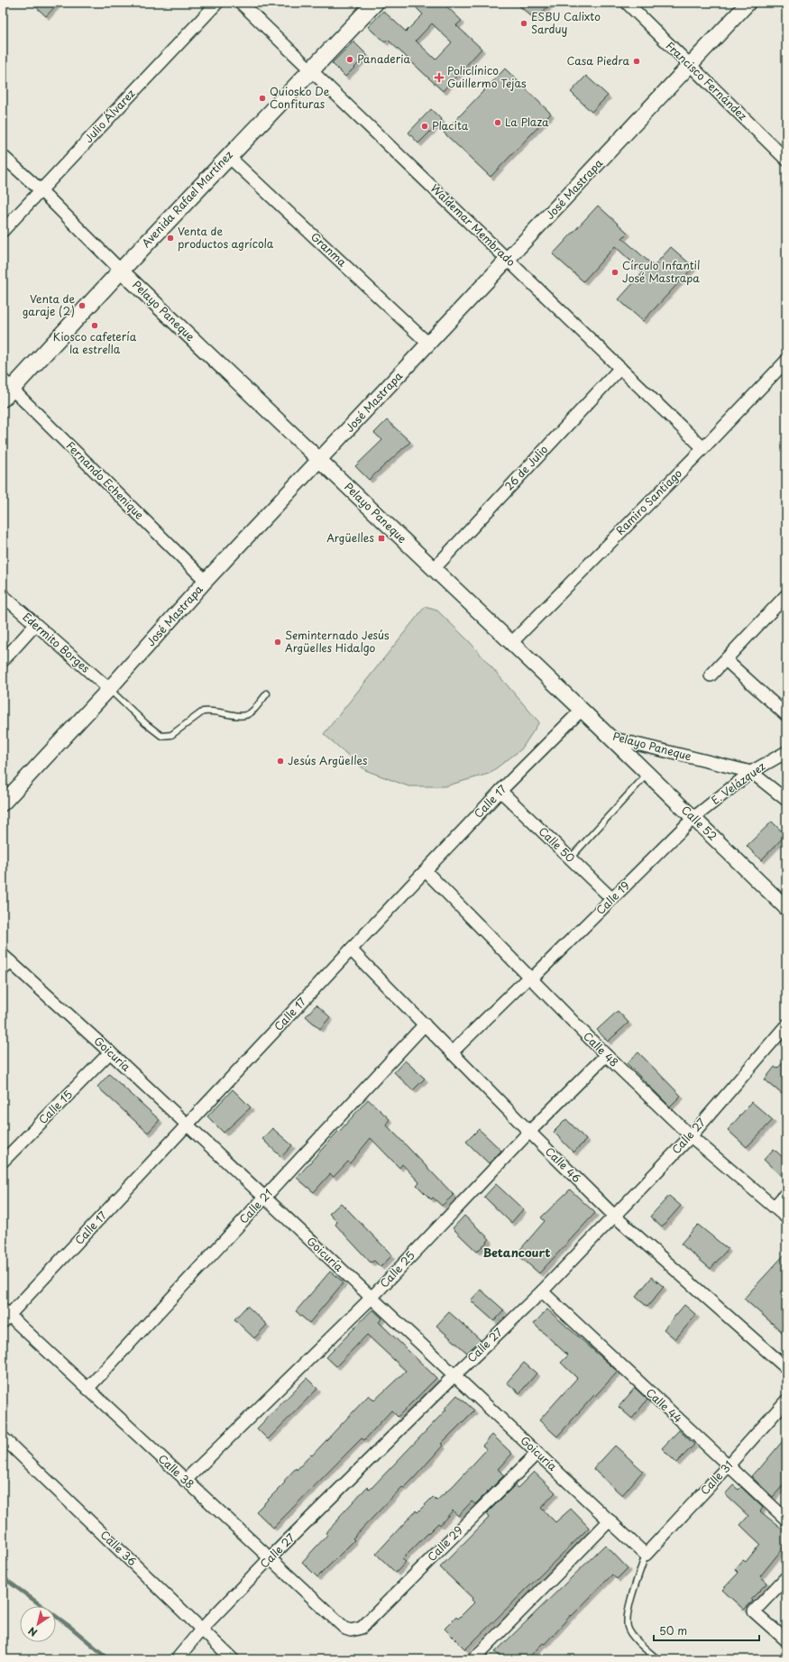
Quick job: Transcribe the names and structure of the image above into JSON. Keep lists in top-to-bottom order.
{
  "streets": {
    "main road": ["Avenida Rafael Martínez"],
    "street": [
      "Francisco Fernández",
      "Julio Álvarez",
      "José Mastrapa",
      "Waldemar Membrado",
      "Granma",
      "Pelayo Paneque",
      "26 de Julio",
      "Fernando Echenique",
      "Ramiro Santiago",
      "Edermito Borges",
      "E. Velázquez",
      "Calle 17",
      "Calle 52",
      "Calle 50",
      "Calle 19",
      "Calle 48",
      "Goicuría",
      "Calle 15",
      "Calle 27",
      "Calle 46",
      "Calle 21",
      "Calle 25",
      "Calle 44",
      "Calle 38",
      "Calle 31",
      "Calle 29",
      "Calle 36"
    ]
  },
  "crossings": [
    ["Francisco Fernández", "José Mastrapa"],
    ["Julio Álvarez", "Pelayo Paneque"],
    ["José Mastrapa", "Waldemar Membrado"],
    ["José Mastrapa", "Granma"],
    ["José Mastrapa", "Pelayo Paneque"],
    ["José Mastrapa", "Fernando Echenique"],
    ["José Mastrapa", "Edermito Borges"],
    ["Avenida Rafael Martínez", "Waldemar Membrado"],
    ["Avenida Rafael Martínez", "Granma"],
    ["Avenida Rafael Martínez", "Pelayo Paneque"],
    ["Avenida Rafael Martínez", "Fernando Echenique"],
    ["Waldemar Membrado", "26 de Julio"],
    ["Waldemar Membrado", "Ramiro Santiago"],
    ["Pelayo Paneque", "26 de Julio"],
    ["Pelayo Paneque", "Ramiro Santiago"],
    ["Pelayo Paneque", "E. Velázquez"],
    ["Pelayo Paneque", "Calle 17"],
    ["Pelayo Paneque", "Calle 52"],
    ["E. Velázquez", "Calle 52"],
    ["E. Velázquez", "Calle 19"],
    ["Calle 17", "Calle 50"],
    ["Calle 17", "Calle 48"],
    ["Calle 17", "Goicuría"],
    ["Calle 17", "Calle 46"],
    ["Calle 17", "Calle 38"],
    ["Calle 52", "Calle 19"],
    ["Calle 50", "Calle 19"],
    ["Calle 19", "Calle 48"],
    ["Calle 19", "Calle 46"],
    ["Calle 48", "Calle 27"],
    ["Calle 48", "Calle 25"],
    ["Goicuría", "Calle 15"],
    ["Goicuría", "Calle 27"],
    ["Goicuría", "Calle 21"],
    ["Goicuría", "Calle 25"],
    ["Goicuría", "Calle 31"],
    ["Goicuría", "Calle 29"],
    ["Calle 27", "Calle 46"],
    ["Calle 27", "Calle 44"],
    ["Calle 27", "Calle 38"],
    ["Calle 27", "Calle 36"],
    ["Calle 46", "Calle 21"],
    ["Calle 46", "Calle 25"],
    ["Calle 21", "Calle 38"],
    ["Calle 25", "Calle 38"],
    ["Calle 44", "Calle 31"],
    ["Calle 38", "Calle 29"]
  ],
  "districts": ["Betancourt"],
  "places": {
    "other": [
      "ESBU Calixto Sarduy",
      "Panaderia",
      "Casa Piedra",
      "Quiosko De Confituras",
      "La Plaza",
      "Placita",
      "Venta de productos agrícola",
      "Círculo Infantil José Mastrapa",
      "Venta de garaje (2)",
      "Kiosco cafetería la estrella",
      "Seminternado Jesús Argüelles Hidalgo",
      "Jesús Argüelles"
    ],
    "health": ["Policlínico Guillermo Tejas"],
    "transit": ["Argüelles"]
  },
  "scale_bar": "50 m",
  "north": "bottom left"
}
